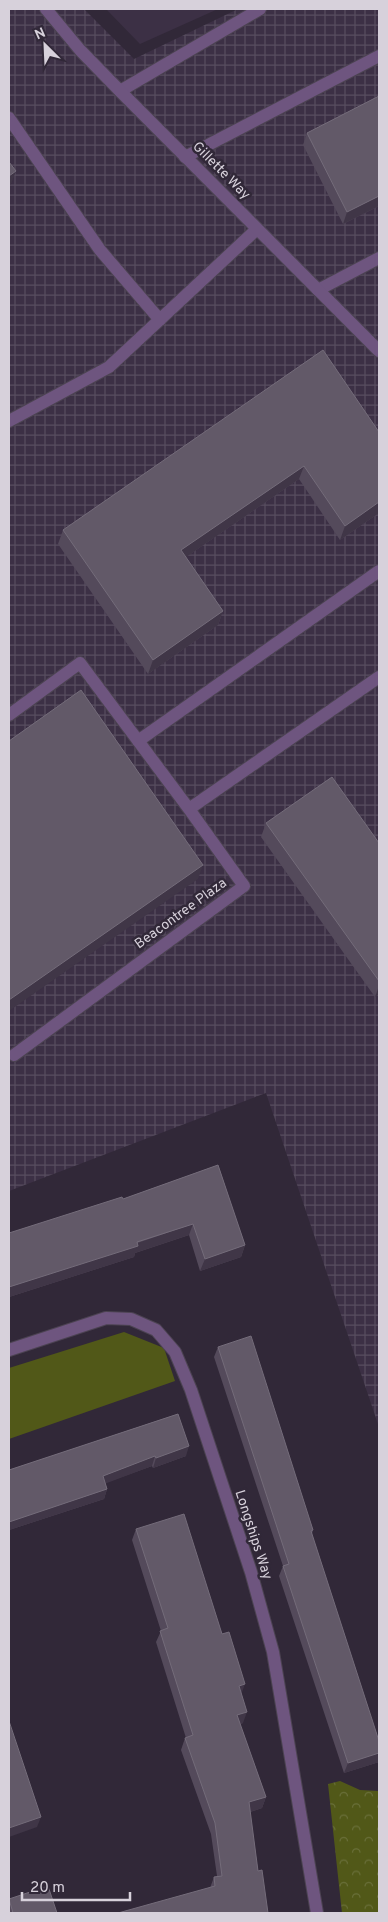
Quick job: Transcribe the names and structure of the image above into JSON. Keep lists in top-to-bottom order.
{
  "streets": {
    "street": ["Gillette Way", "Beacontree Plaza", "Longships Way"]
  },
  "scale_bar": "20 m",
  "north": "top left"
}
